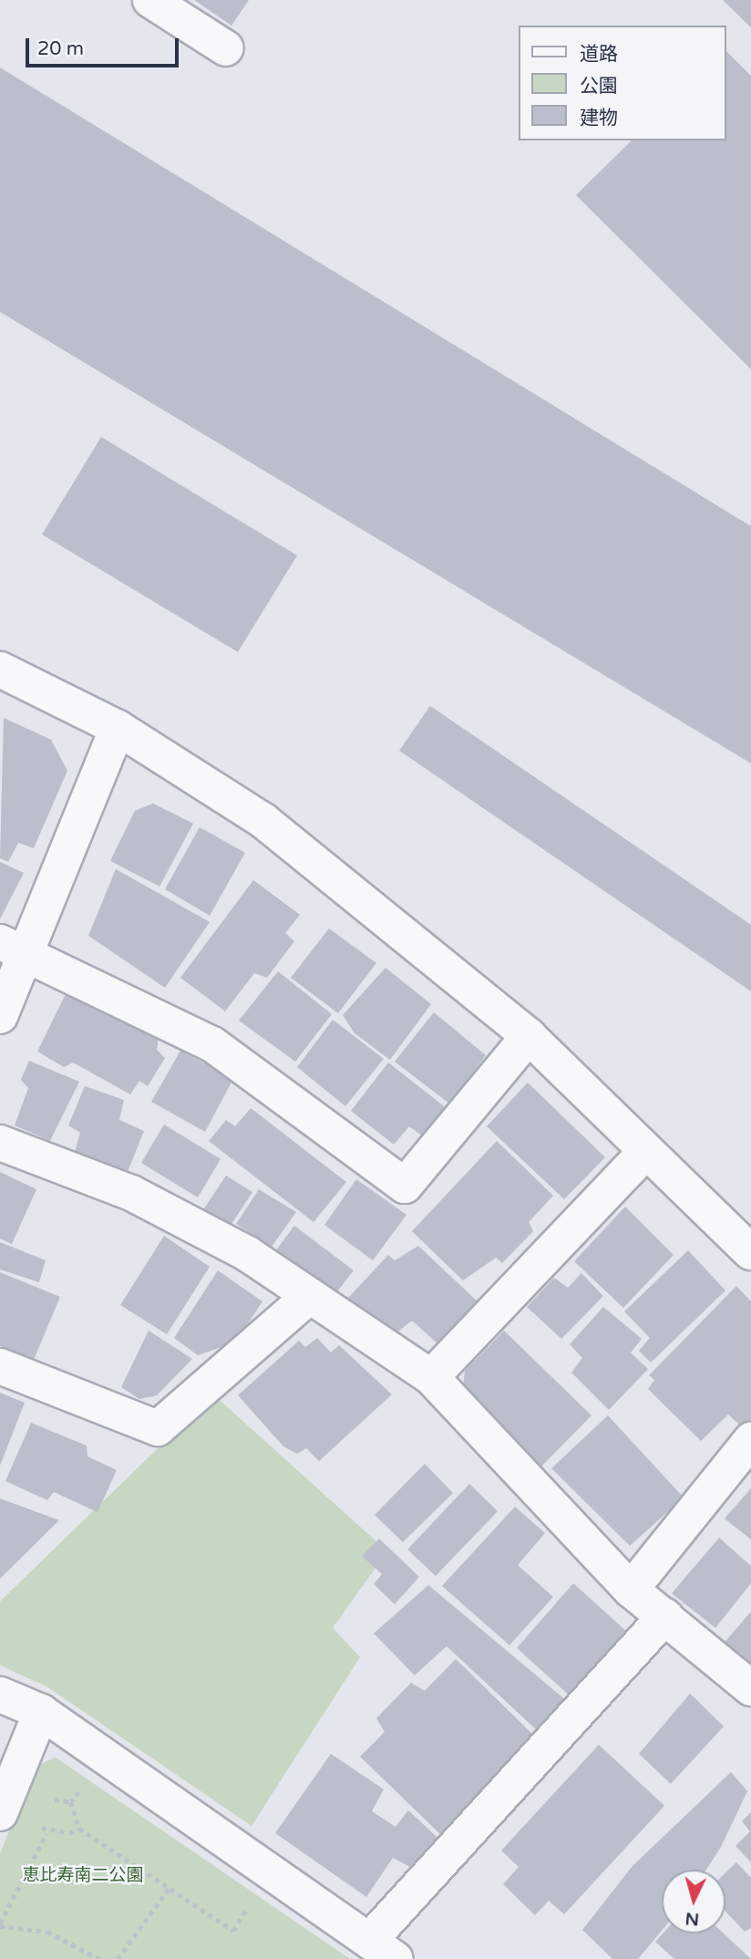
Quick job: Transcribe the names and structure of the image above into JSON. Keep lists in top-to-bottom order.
{
  "parks": ["恵比寿南二公園"],
  "legend": ["道路", "公園", "建物"],
  "scale_bar": "20 m",
  "north": "bottom"
}
